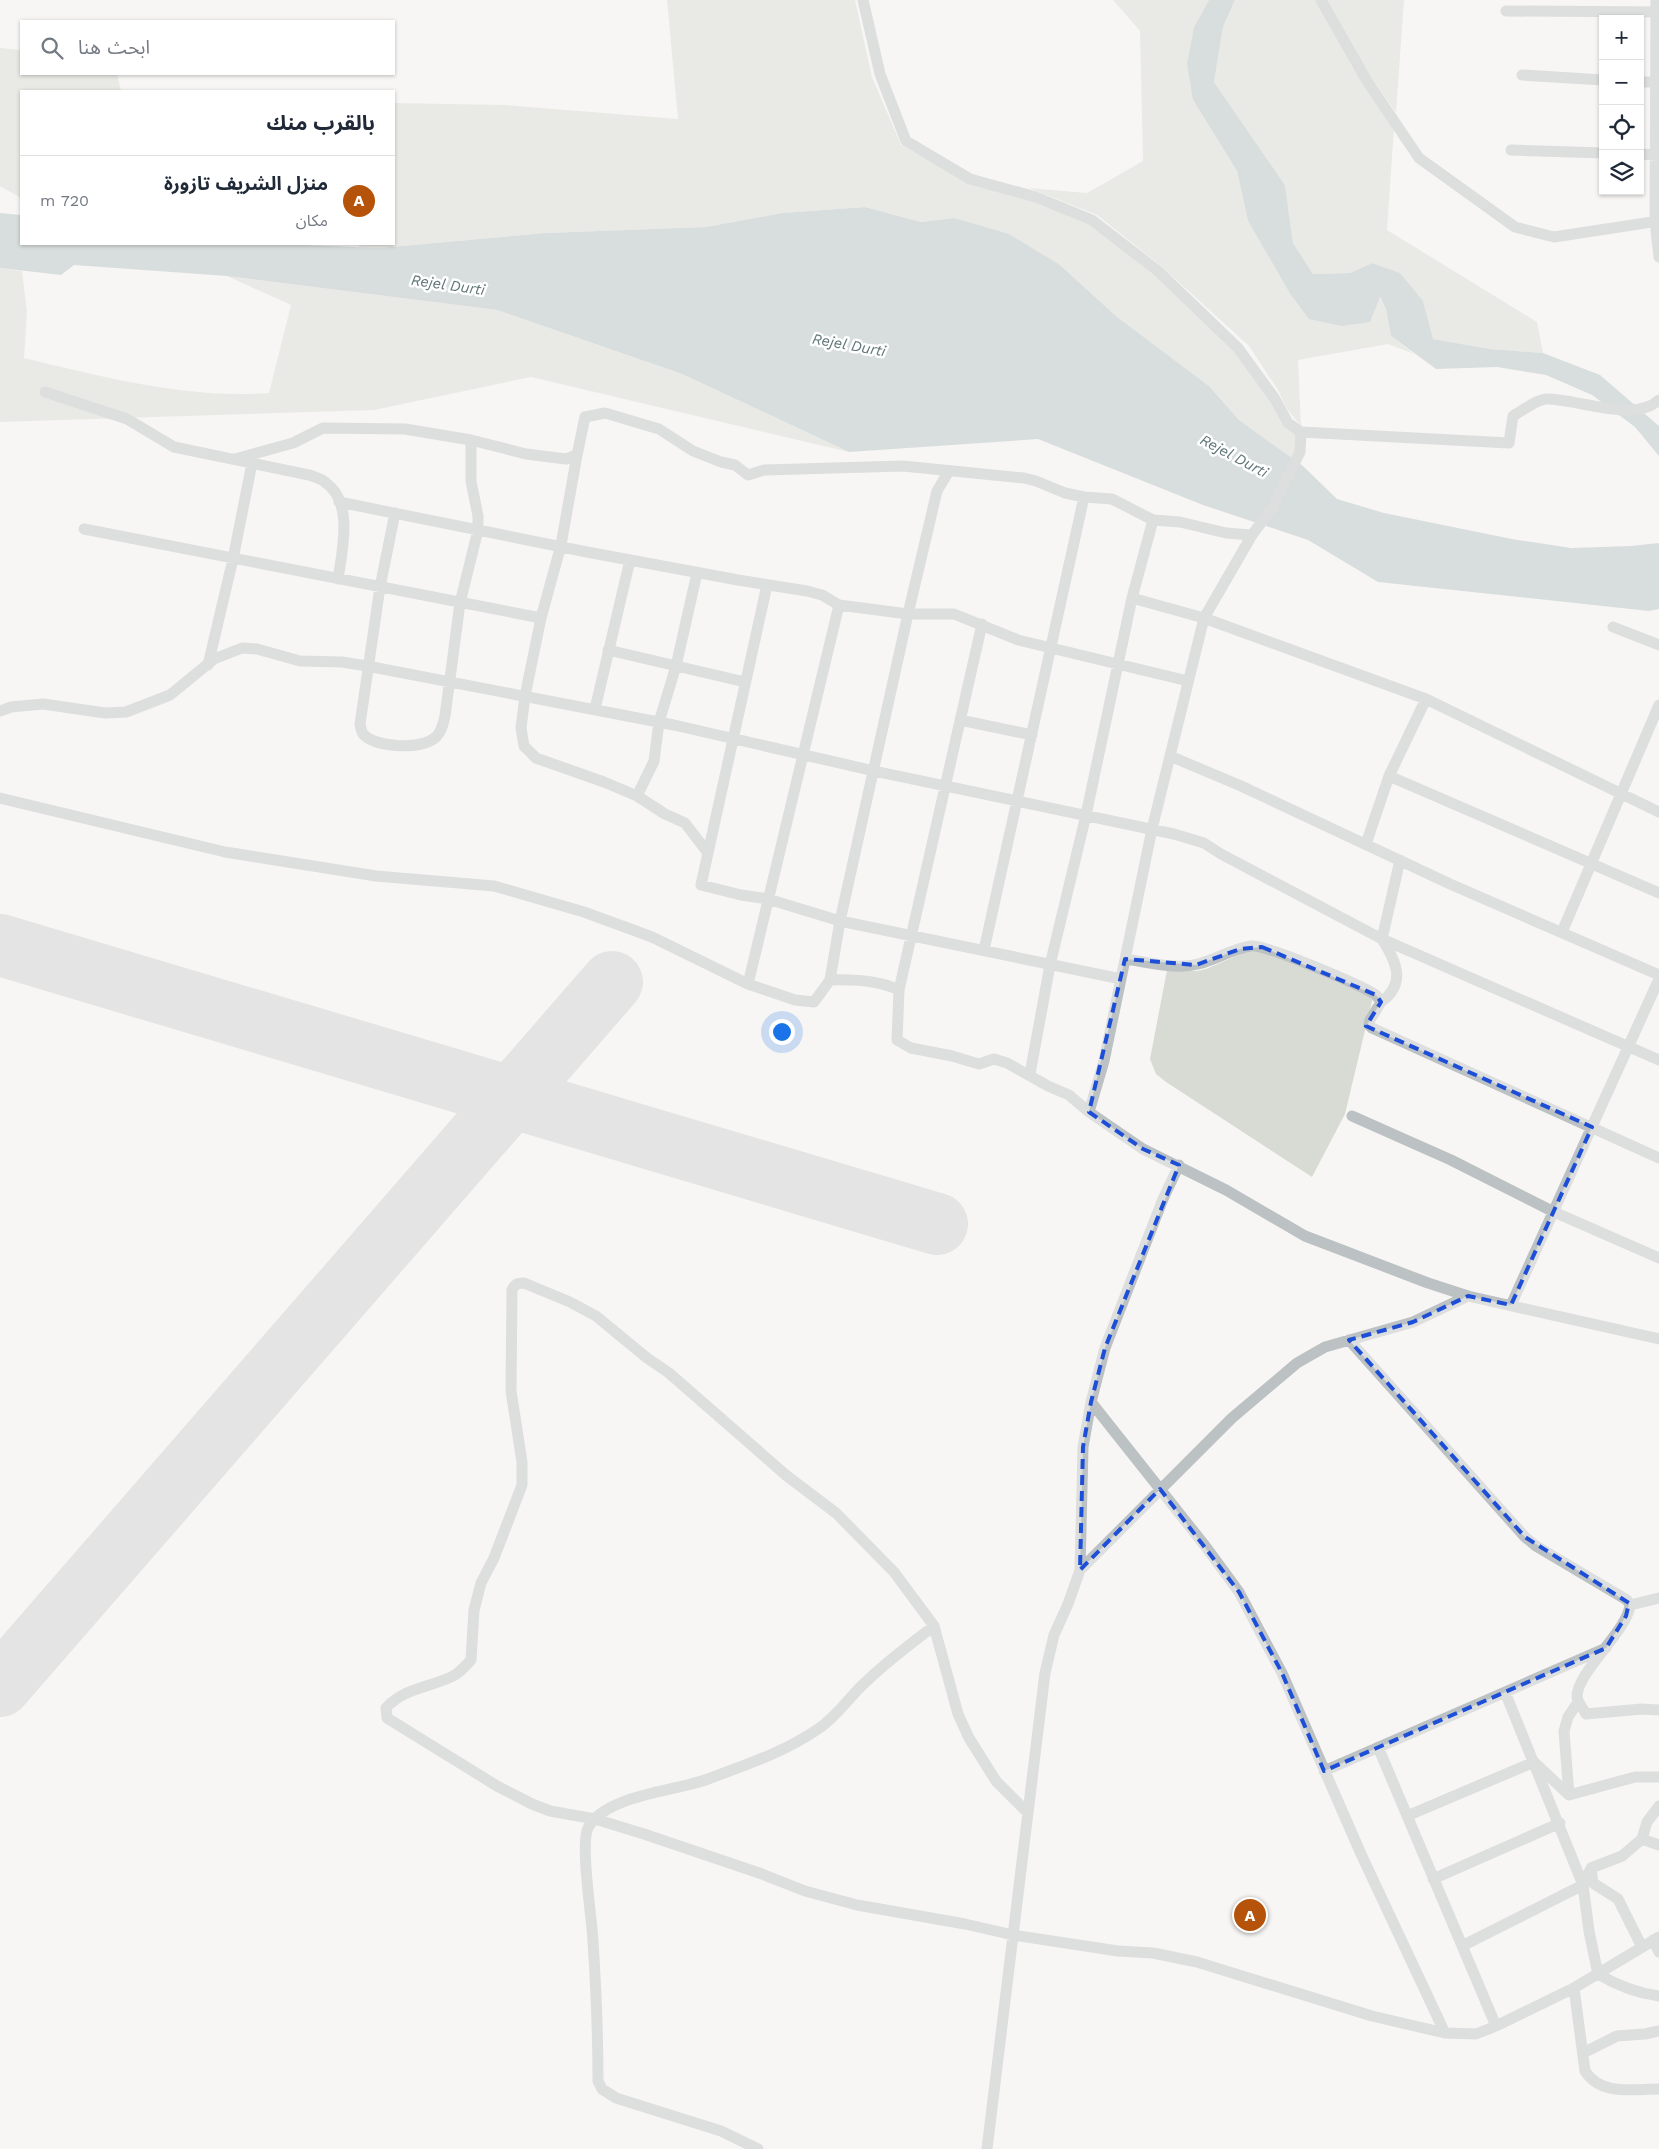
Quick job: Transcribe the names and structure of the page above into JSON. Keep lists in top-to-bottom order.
{
  "water": ["Rejel Durti"],
  "page": {
    "map_buttons": ["+", "−"],
    "search": "ابحث هنا",
    "heading": "بالقرب منك",
    "list": [
      {
        "mark": "A",
        "name": "منزل الشريف تازورة",
        "note": "مكان",
        "value": "720 m"
      }
    ],
    "pins": "A"
  }
}
